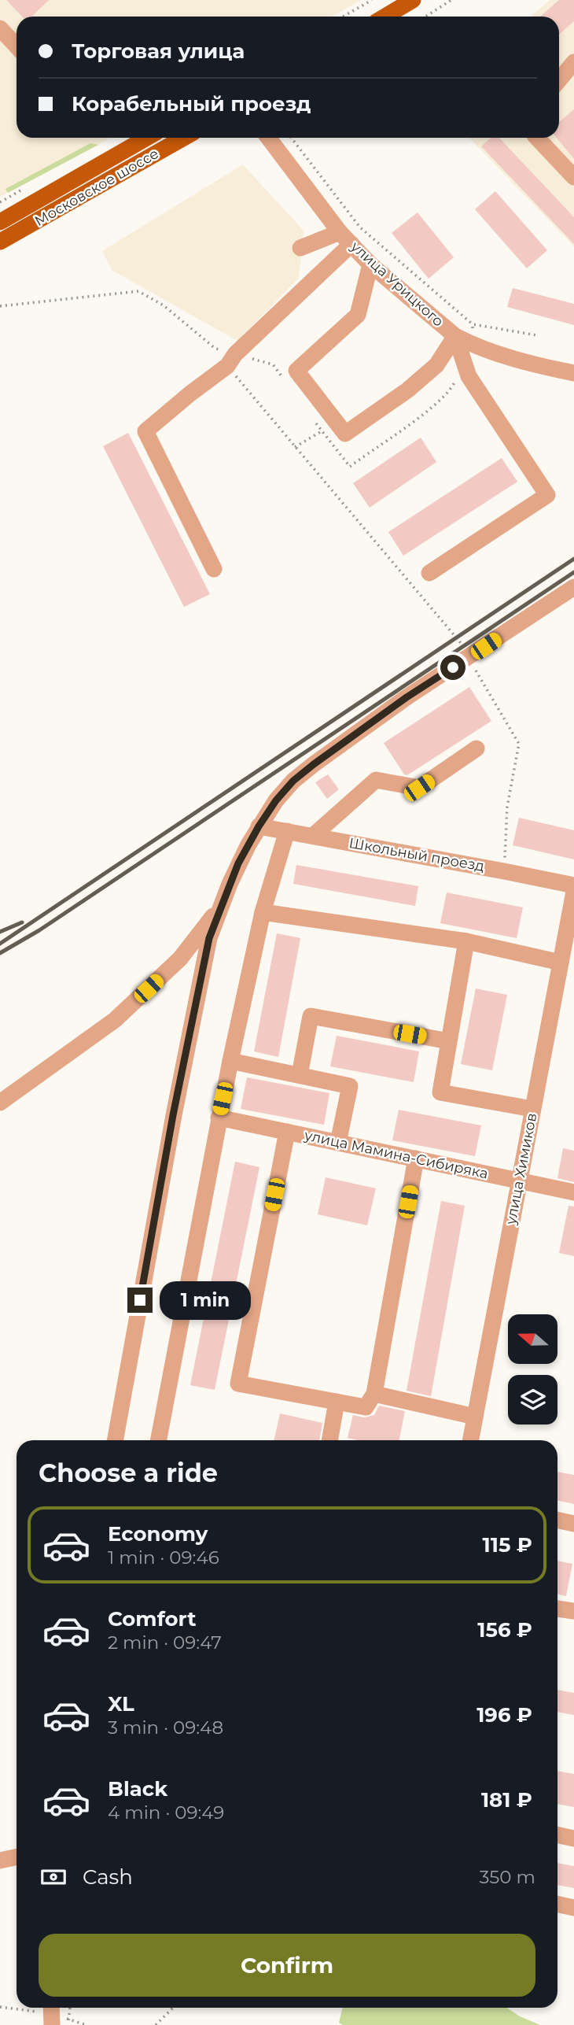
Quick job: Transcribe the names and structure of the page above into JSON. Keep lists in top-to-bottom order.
{
  "streets": {
    "main road": ["Московское шоссе"],
    "street": [
      "улица Урицкого",
      "Школьный проезд",
      "улица Мамина-Сибиряка",
      "улица Химиков"
    ]
  },
  "crossings": [
    ["улица Мамина-Сибиряка", "улица Химиков"]
  ],
  "north": "left",
  "page": {
    "banner": ["Торговая улица", "Корабельный проезд"],
    "bubble": "1 min",
    "heading": "Choose a ride",
    "list": [
      {
        "name": "Economy",
        "note": "1 min · 09:46",
        "value": "115 ₽"
      },
      {
        "name": "Comfort",
        "note": "2 min · 09:47",
        "value": "156 ₽"
      },
      {
        "name": "XL",
        "note": "3 min · 09:48",
        "value": "196 ₽"
      },
      {
        "name": "Black",
        "note": "4 min · 09:49",
        "value": "181 ₽"
      }
    ],
    "pay": ["Cash", "350 m"],
    "buttons": "Confirm"
  }
}
